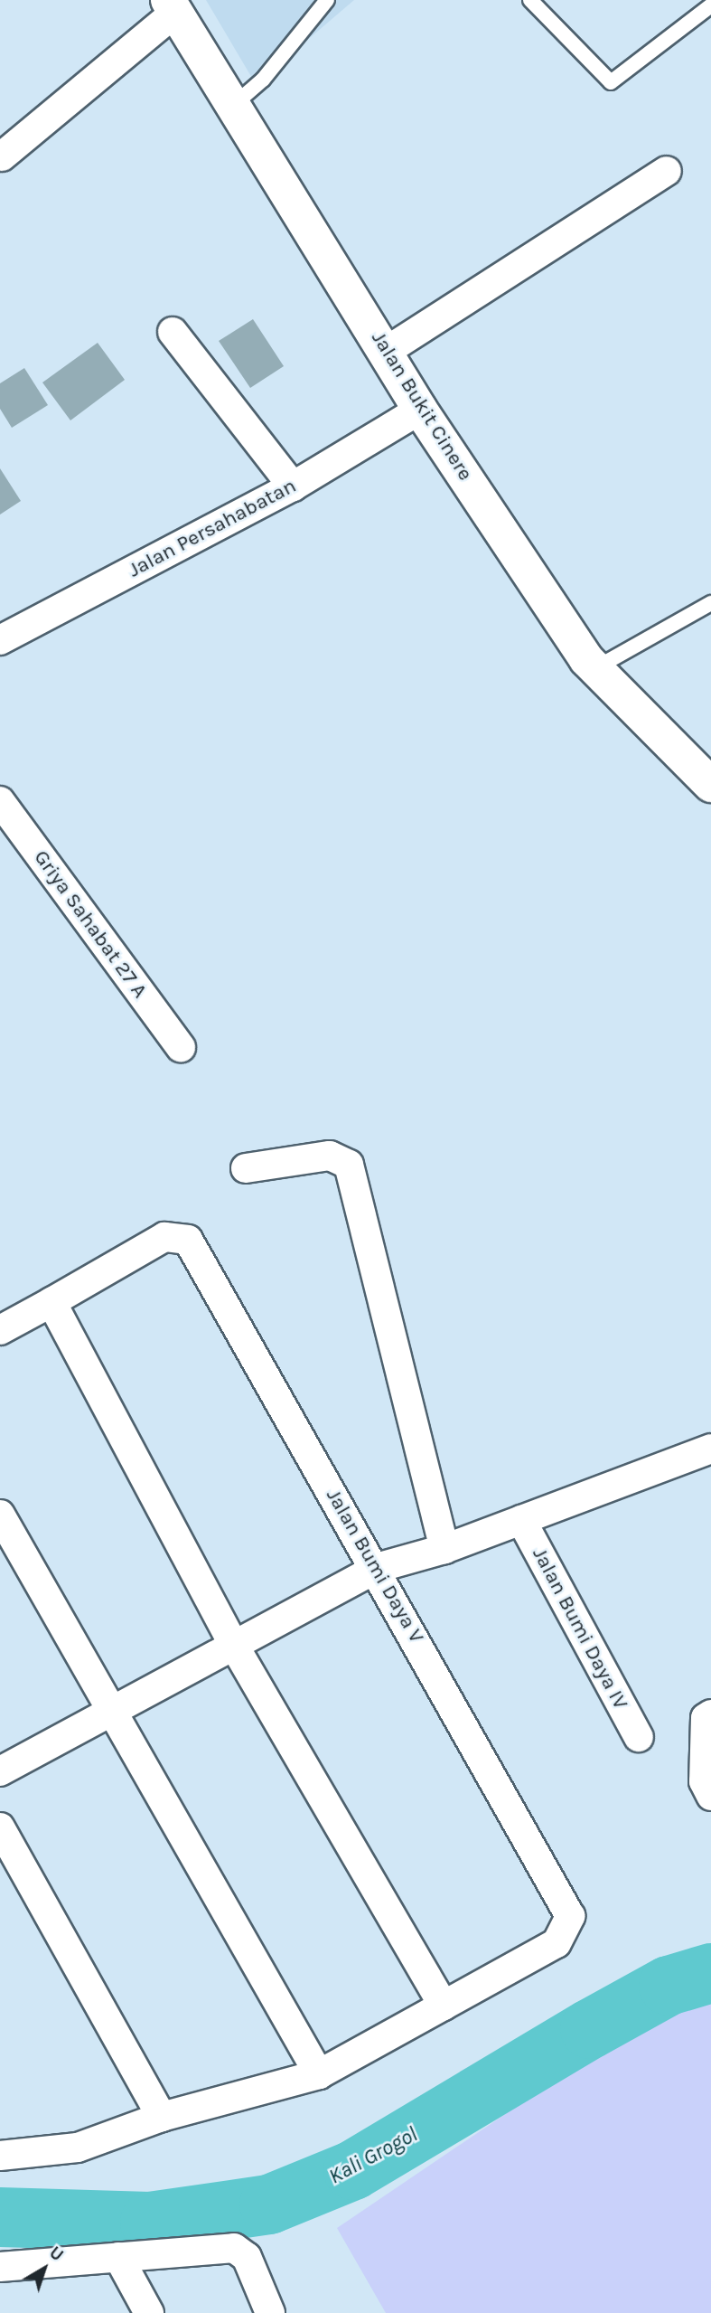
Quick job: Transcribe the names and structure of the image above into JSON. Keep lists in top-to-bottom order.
{
  "streets": {
    "main road": ["Jalan Bukit Cinere"],
    "street": [
      "Jalan Persahabatan",
      "Griya Sahabat 27 A",
      "Jalan Bumi Daya V",
      "Jalan Bumi Daya IV"
    ]
  },
  "crossings": [
    ["Jalan Bukit Cinere", "Jalan Persahabatan"]
  ],
  "water": ["Kali Grogol"],
  "north": "top right"
}
